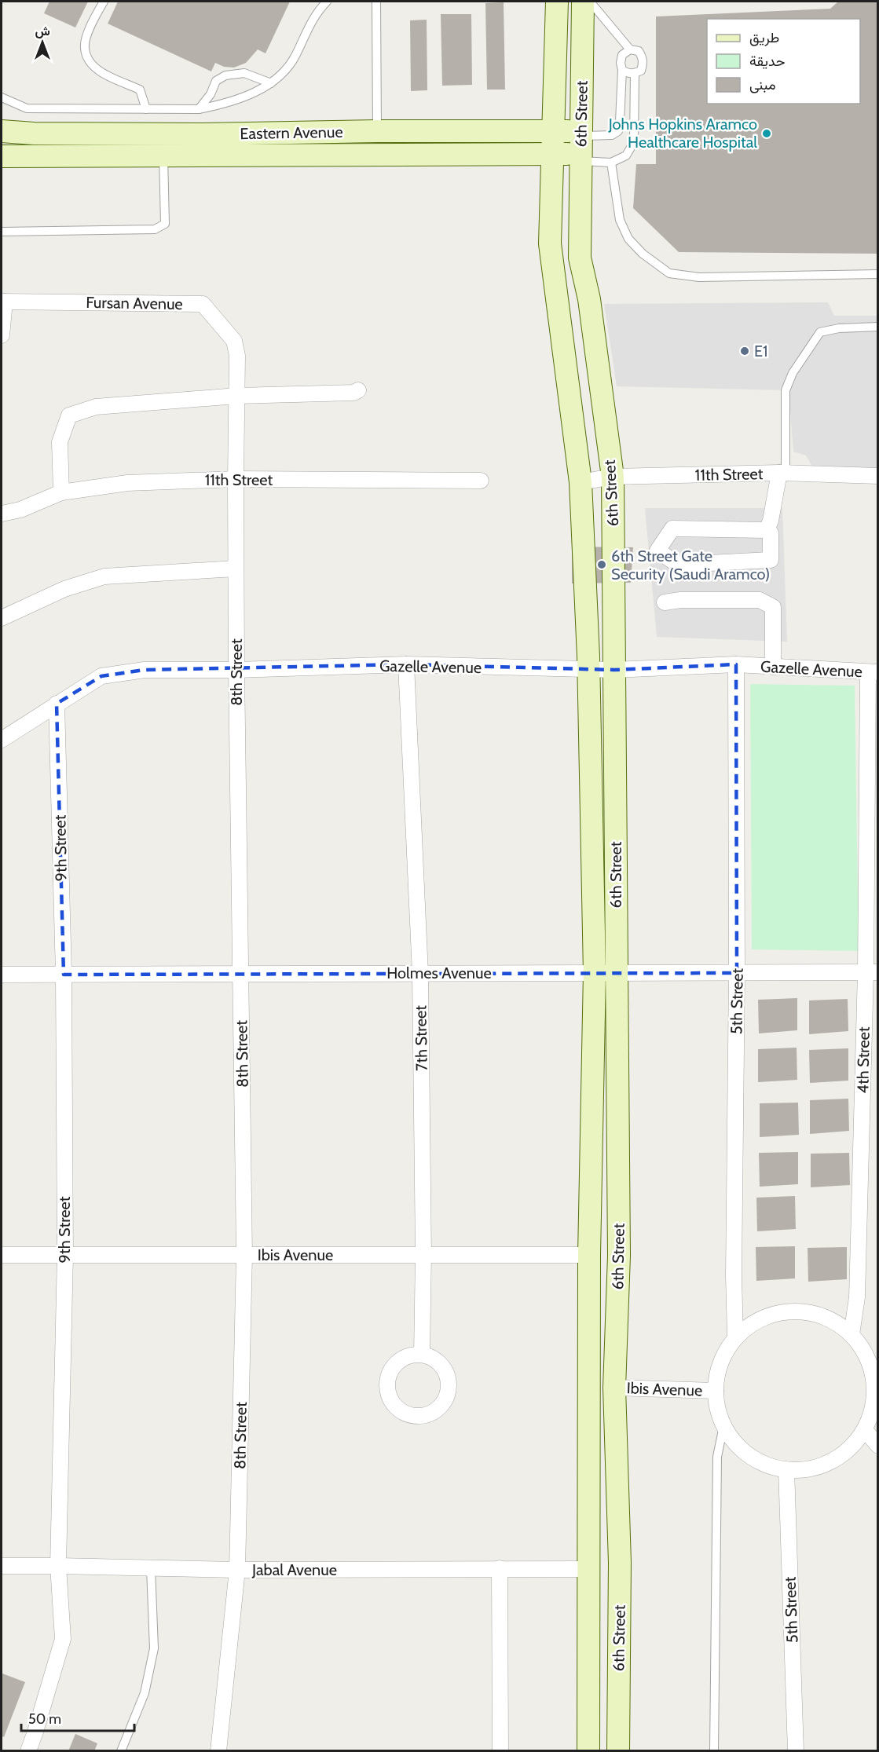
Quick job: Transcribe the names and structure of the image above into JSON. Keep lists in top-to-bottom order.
{
  "streets": {
    "main road": ["6th Street", "Eastern Avenue"],
    "street": [
      "Fursan Avenue",
      "11th Street",
      "Gazelle Avenue",
      "8th Street",
      "9th Street",
      "Holmes Avenue",
      "5th Street",
      "7th Street",
      "4th Street",
      "Ibis Avenue",
      "Jabal Avenue"
    ]
  },
  "crossings": [
    ["6th Street", "Eastern Avenue"],
    ["6th Street", "11th Street"],
    ["6th Street", "Gazelle Avenue"],
    ["6th Street", "Holmes Avenue"],
    ["6th Street", "Ibis Avenue"],
    ["6th Street", "Jabal Avenue"],
    ["Fursan Avenue", "8th Street"],
    ["11th Street", "8th Street"],
    ["Gazelle Avenue", "8th Street"],
    ["Gazelle Avenue", "9th Street"],
    ["Gazelle Avenue", "5th Street"],
    ["Gazelle Avenue", "7th Street"],
    ["Gazelle Avenue", "4th Street"],
    ["8th Street", "Holmes Avenue"],
    ["8th Street", "Ibis Avenue"],
    ["8th Street", "Jabal Avenue"],
    ["9th Street", "Holmes Avenue"],
    ["9th Street", "Ibis Avenue"],
    ["9th Street", "Jabal Avenue"],
    ["Holmes Avenue", "5th Street"],
    ["Holmes Avenue", "7th Street"],
    ["Holmes Avenue", "4th Street"],
    ["5th Street", "4th Street"],
    ["5th Street", "Ibis Avenue"],
    ["7th Street", "Ibis Avenue"],
    ["4th Street", "Ibis Avenue"]
  ],
  "places": ["Johns Hopkins Aramco Healthcare Hospital", "E1", "6th Street Gate Security (Saudi Aramco)"],
  "legend": ["طريق", "حديقة", "مبنى"],
  "scale_bar": "50 m",
  "north": "top"
}
